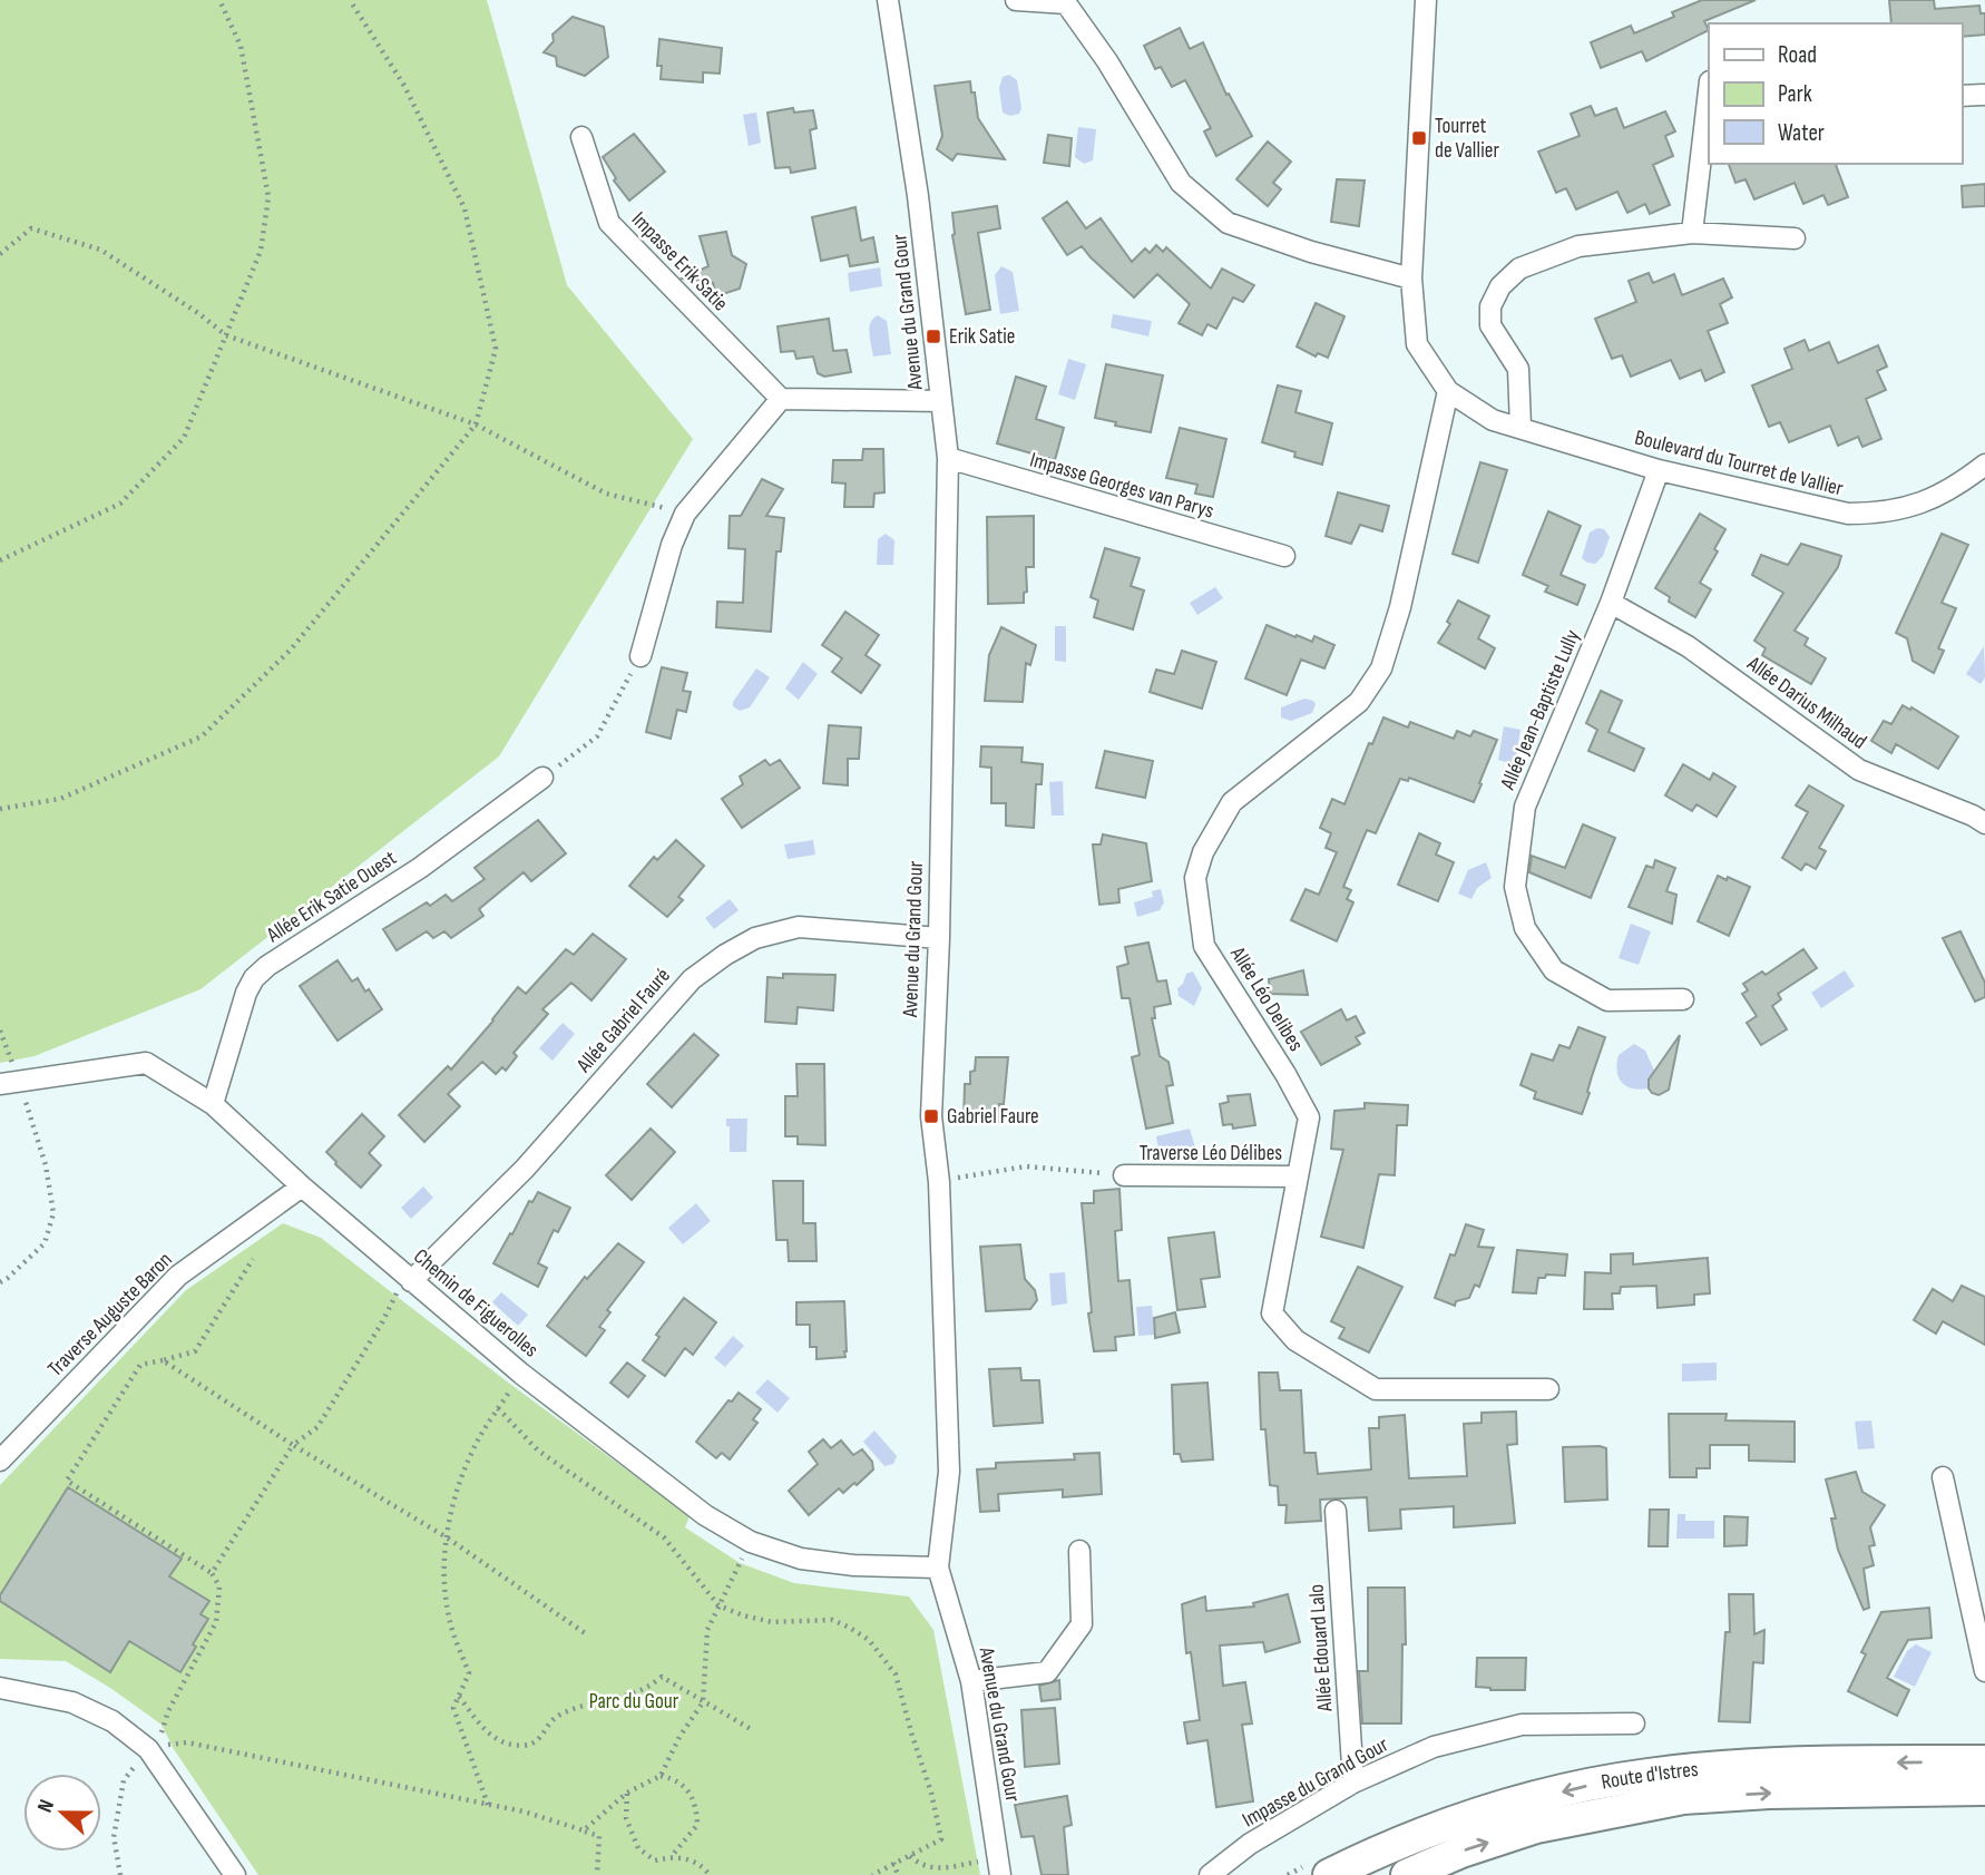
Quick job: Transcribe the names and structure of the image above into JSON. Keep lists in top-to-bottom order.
{
  "streets": {
    "main road": ["Route d'Istres"],
    "street": [
      "Impasse Erik Satie",
      "Avenue du Grand Gour",
      "Boulevard du Tourret de Vallier",
      "Impasse Georges van Parys",
      "Allée Darius Milhaud",
      "Allée Jean-Baptiste Lully",
      "Allée Erik Satie Ouest",
      "Allée Léo Delibes",
      "Allée Gabriel Fauré",
      "Traverse Léo Délibes",
      "Chemin de Figuerolles",
      "Traverse Auguste Baron",
      "Allée Edouard Lalo",
      "Impasse du Grand Gour"
    ]
  },
  "crossings": [
    ["Avenue du Grand Gour", "Impasse Georges van Parys"],
    ["Avenue du Grand Gour", "Allée Gabriel Fauré"],
    ["Avenue du Grand Gour", "Chemin de Figuerolles"],
    ["Boulevard du Tourret de Vallier", "Allée Jean-Baptiste Lully"],
    ["Boulevard du Tourret de Vallier", "Allée Léo Delibes"],
    ["Allée Darius Milhaud", "Allée Jean-Baptiste Lully"],
    ["Allée Erik Satie Ouest", "Chemin de Figuerolles"],
    ["Allée Léo Delibes", "Traverse Léo Délibes"],
    ["Allée Gabriel Fauré", "Chemin de Figuerolles"],
    ["Chemin de Figuerolles", "Traverse Auguste Baron"],
    ["Allée Edouard Lalo", "Impasse du Grand Gour"]
  ],
  "parks": ["Parc du Gour"],
  "places": {
    "transit": ["Tourret de Vallier", "Erik Satie", "Gabriel Faure"]
  },
  "legend": ["Road", "Park", "Water"],
  "north": "left"
}
